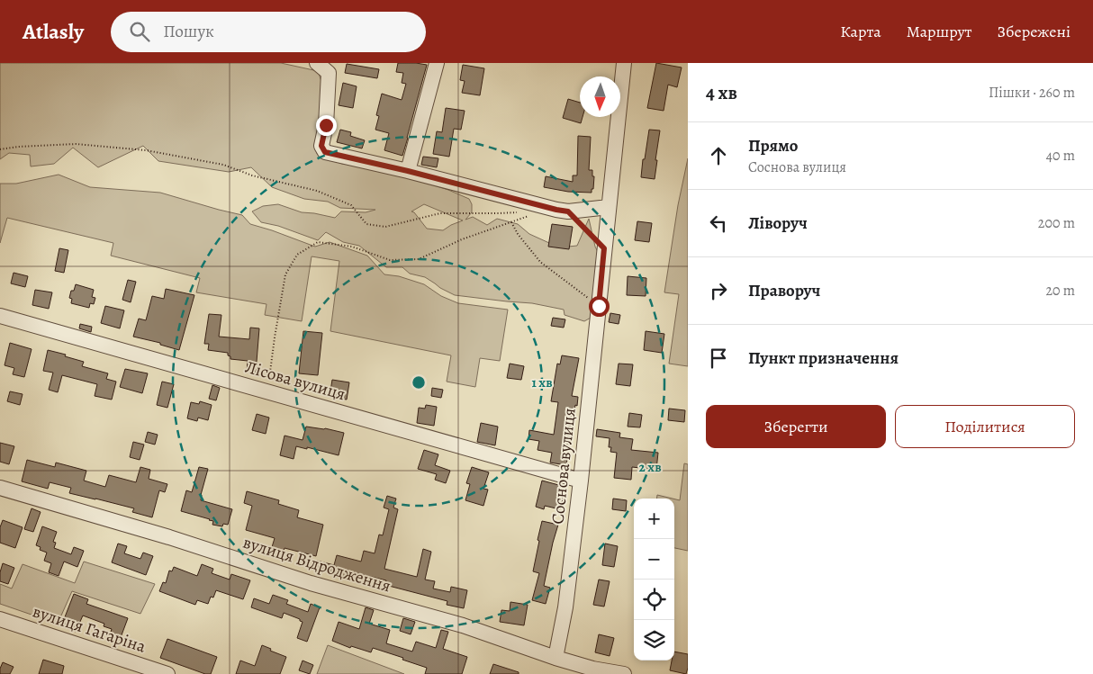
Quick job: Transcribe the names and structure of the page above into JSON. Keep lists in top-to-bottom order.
{
  "streets": {
    "street": [
      "Лісова вулиця",
      "Соснова вулиця",
      "вулиця Відродження",
      "вулиця Гагаріна"
    ]
  },
  "crossings": [
    ["Лісова вулиця", "Соснова вулиця"],
    ["Соснова вулиця", "вулиця Відродження"]
  ],
  "north": "bottom",
  "page": {
    "header": "Atlasly",
    "search": "Пошук",
    "nav": ["Карта", "Маршрут", "Збережені"],
    "heading": ["4 хв", "Пішки · 260 m"],
    "list": [
      ["Прямо", "Соснова вулиця", "40 m"],
      ["Ліворуч", "200 m"],
      ["Праворуч", "20 m"],
      "Пункт призначення"
    ],
    "buttons": ["Зберегти", "Поділитися"],
    "map_buttons": ["+", "−"]
  },
  "rings": ["1 хв", "2 хв"]
}
